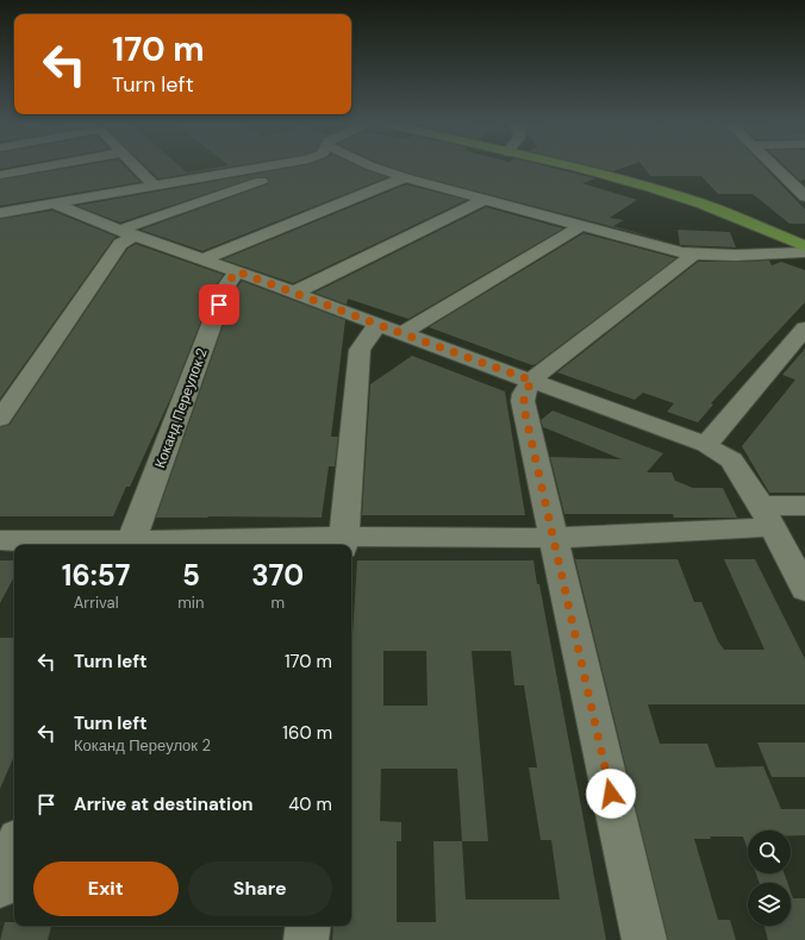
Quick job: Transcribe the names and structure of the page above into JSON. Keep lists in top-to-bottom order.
{
  "streets": {
    "street": ["Коканд Πереулок 2"]
  },
  "page": {
    "turn": ["170 m", "Turn left"],
    "eta": [
      "16:57",
      "Arrival",
      "5",
      "min",
      "370",
      "m"
    ],
    "list": [
      {
        "name": "Turn left",
        "value": "170 m"
      },
      {
        "name": "Turn left",
        "note": "Коканд Πереулок 2",
        "value": "160 m"
      },
      {
        "name": "Arrive at destination",
        "value": "40 m"
      }
    ],
    "buttons": ["Exit", "Share"]
  }
}
